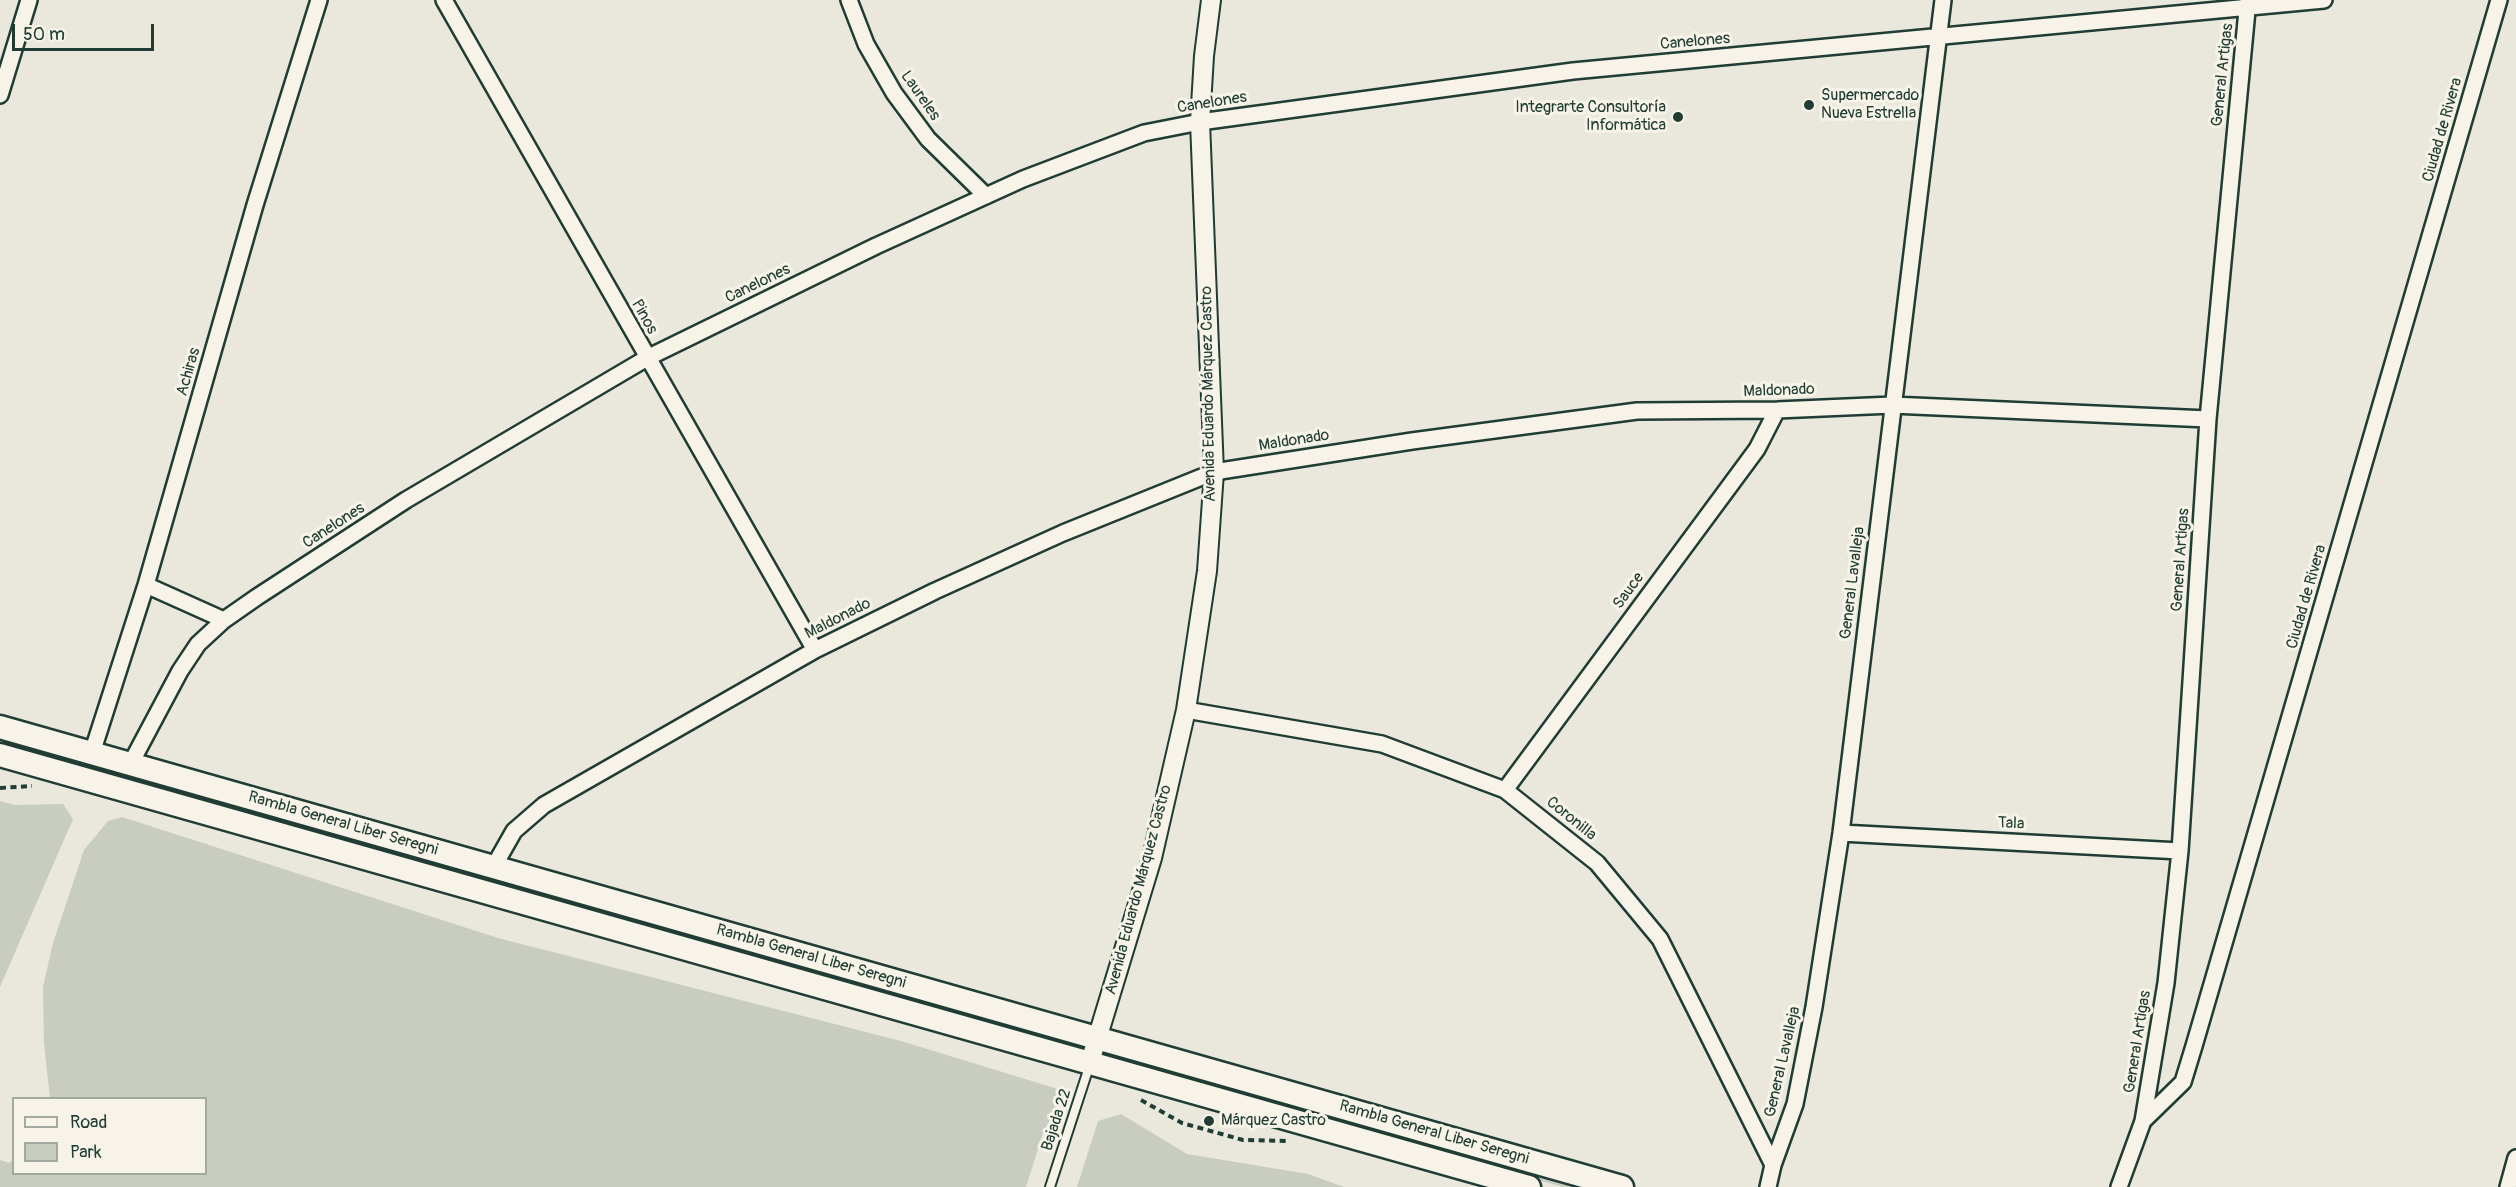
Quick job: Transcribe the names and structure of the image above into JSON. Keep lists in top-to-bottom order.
{
  "streets": {
    "main road": ["Rambla General Liber Seregni"],
    "street": [
      "Canelones",
      "General Artigas",
      "Laureles",
      "Ciudad de Rivera",
      "Pinos",
      "Achiras",
      "Maldonado",
      "Avenida Eduardo Márquez Castro",
      "General Lavalleja",
      "Sauce",
      "Coronilla",
      "Tala"
    ],
    "lane": ["Bajada 22"]
  },
  "crossings": [
    ["Canelones", "General Artigas"],
    ["Canelones", "Laureles"],
    ["Canelones", "Pinos"],
    ["Canelones", "Avenida Eduardo Márquez Castro"],
    ["Canelones", "General Lavalleja"],
    ["Canelones", "Rambla General Liber Seregni"],
    ["General Artigas", "Ciudad de Rivera"],
    ["General Artigas", "Maldonado"],
    ["General Artigas", "Tala"],
    ["Pinos", "Maldonado"],
    ["Achiras", "Rambla General Liber Seregni"],
    ["Maldonado", "Avenida Eduardo Márquez Castro"],
    ["Maldonado", "General Lavalleja"],
    ["Maldonado", "Sauce"],
    ["Maldonado", "Rambla General Liber Seregni"],
    ["Avenida Eduardo Márquez Castro", "Coronilla"],
    ["Avenida Eduardo Márquez Castro", "Rambla General Liber Seregni"],
    ["Avenida Eduardo Márquez Castro", "Bajada 22"],
    ["General Lavalleja", "Coronilla"],
    ["General Lavalleja", "Tala"],
    ["Sauce", "Coronilla"],
    ["Rambla General Liber Seregni", "Bajada 22"]
  ],
  "places": ["Supermercado Nueva Estrella", "Integrarte Consultoría Informática", "Márquez Castro"],
  "legend": ["Road", "Park"],
  "scale_bar": "50 m"
}
